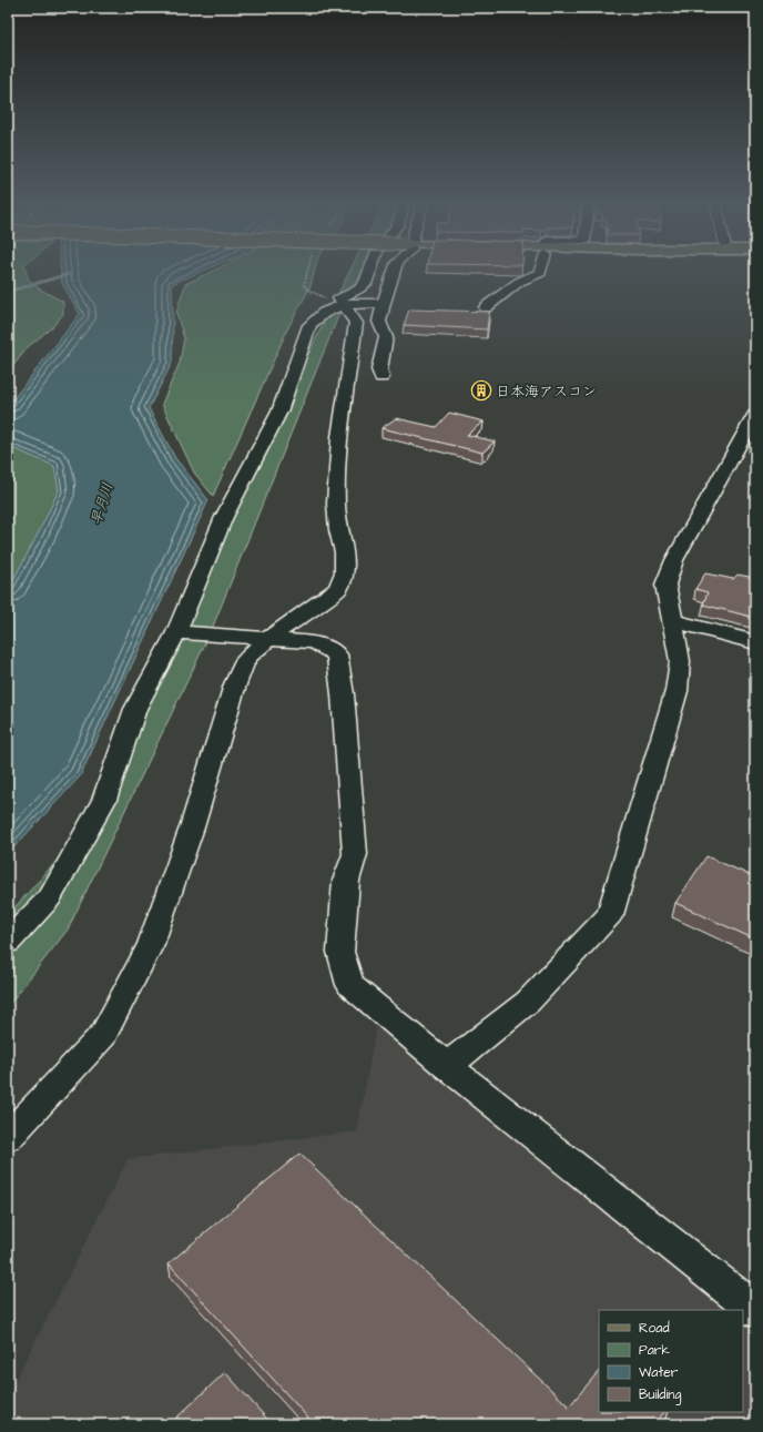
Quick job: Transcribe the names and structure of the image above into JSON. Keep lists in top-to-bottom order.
{
  "water": ["早月川"],
  "places": {
    "building": ["日本海アスコン"]
  },
  "legend": [
    "Road",
    "Park",
    "Water",
    "Building"
  ]
}
